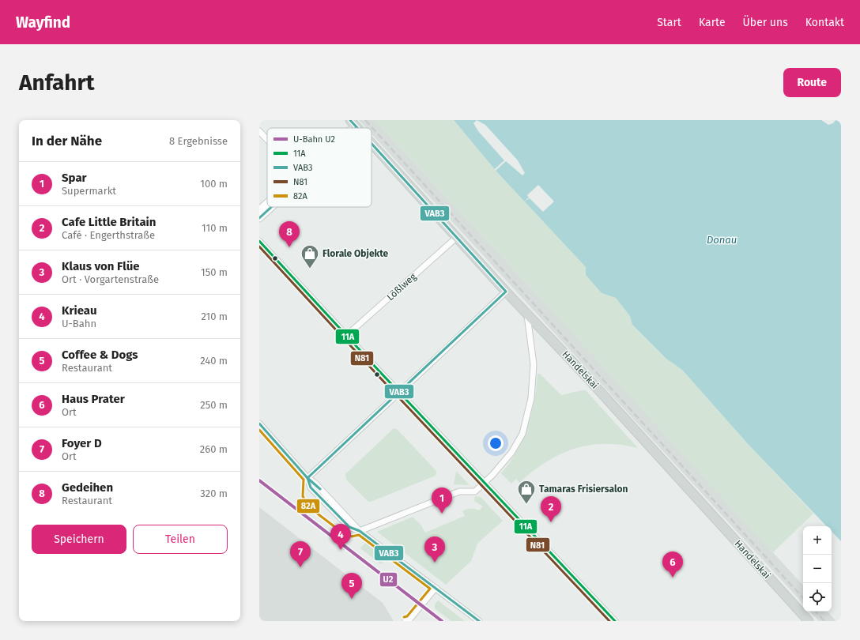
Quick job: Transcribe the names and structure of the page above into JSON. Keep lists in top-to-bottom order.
{
  "streets": {
    "main road": ["Handelskai"],
    "street": ["Lößlweg"]
  },
  "crossings": [
    ["Lößlweg", "Handelskai"]
  ],
  "water": ["Donau"],
  "places": {
    "shop": ["Florale Objekte", "Tamaras Frisiersalon"]
  },
  "lines": [
    "transit line VAB3",
    "transit line 11A",
    "transit line N81",
    "transit line 82A",
    "metro line U2"
  ],
  "legend": [
    "U-Bahn U2",
    "11A",
    "VAB3",
    "N81",
    "82A"
  ],
  "page": {
    "header": "Wayfind",
    "nav": [
      "Start",
      "Karte",
      "Über uns",
      "Kontakt"
    ],
    "buttons": [
      "Route",
      ["Speichern", "Teilen"]
    ],
    "title": "Anfahrt",
    "heading": ["In der Nähe", "8 Ergebnisse"],
    "list": [
      {
        "mark": "1",
        "name": "Spar",
        "note": "Supermarkt",
        "value": "100 m"
      },
      {
        "mark": "2",
        "name": "Cafe Little Britain",
        "note": "Café · Engerthstraße",
        "value": "110 m"
      },
      {
        "mark": "3",
        "name": "Klaus von Flüe",
        "note": "Ort · Vorgartenstraße",
        "value": "150 m"
      },
      {
        "mark": "4",
        "name": "Krieau",
        "note": "U-Bahn",
        "value": "210 m"
      },
      {
        "mark": "5",
        "name": "Coffee & Dogs",
        "note": "Restaurant",
        "value": "240 m"
      },
      {
        "mark": "6",
        "name": "Haus Prater",
        "note": "Ort",
        "value": "250 m"
      },
      {
        "mark": "7",
        "name": "Foyer D",
        "note": "Ort",
        "value": "260 m"
      },
      {
        "mark": "8",
        "name": "Gedeihen",
        "note": "Restaurant",
        "value": "320 m"
      }
    ],
    "pins": [
      "8",
      "1",
      "2",
      "4",
      "3",
      "7",
      "6",
      "5"
    ],
    "map_buttons": ["+", "−"]
  }
}
